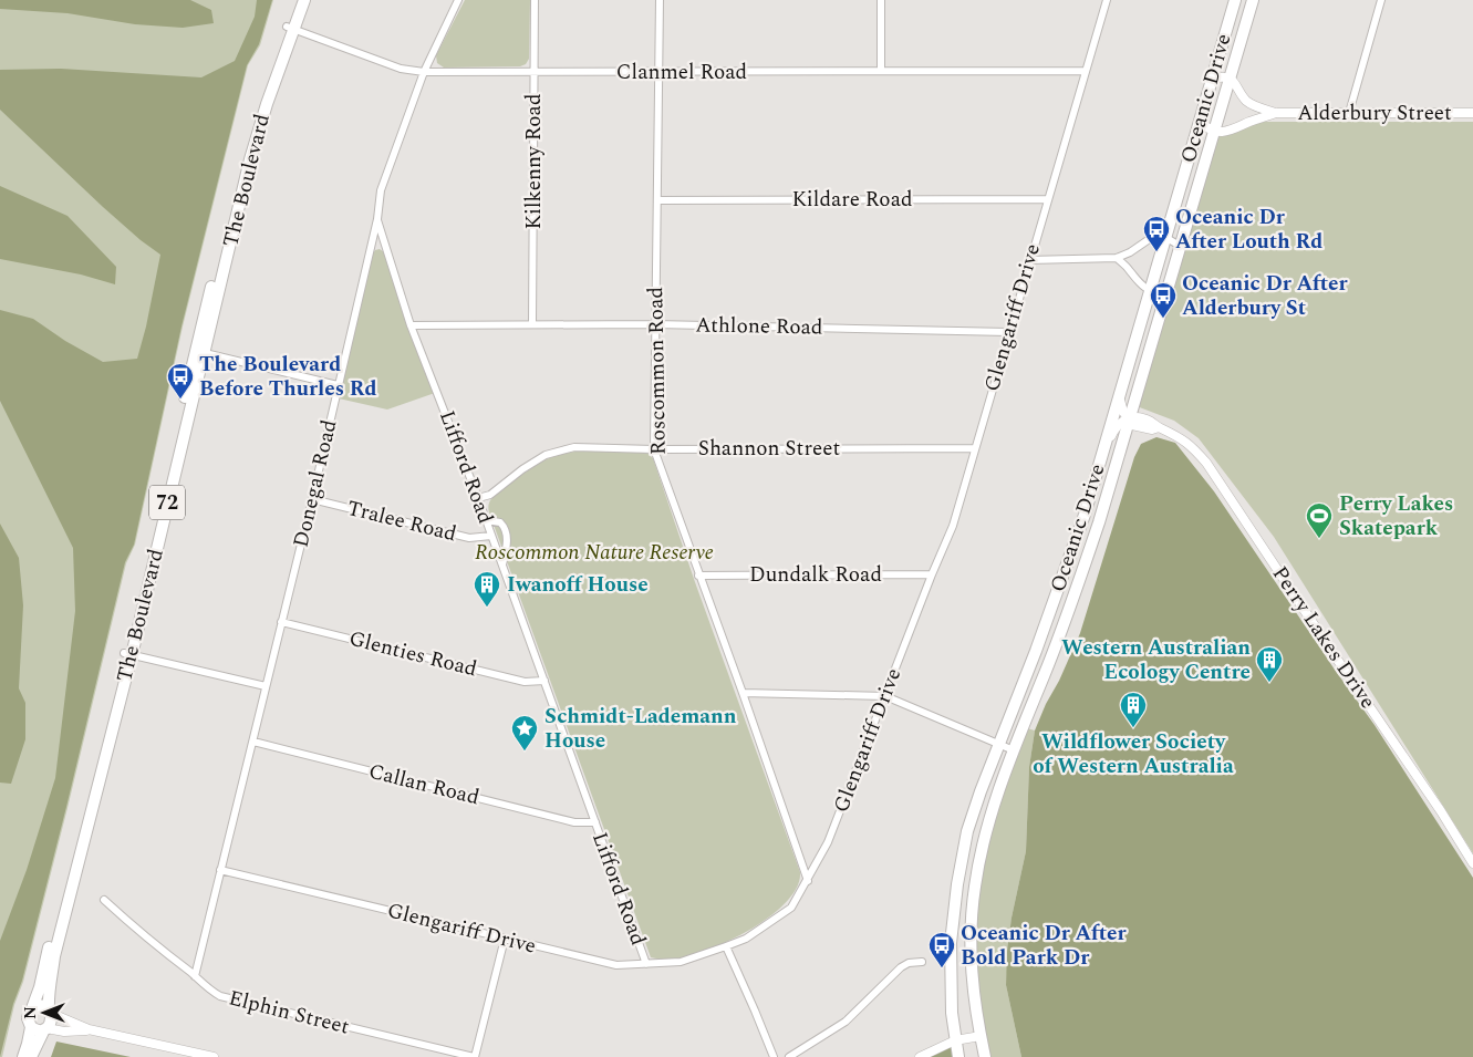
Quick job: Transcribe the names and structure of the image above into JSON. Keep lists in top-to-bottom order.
{
  "streets": {
    "main road": ["Oceanic Drive", "The Boulevard", "72"],
    "street": [
      "Clanmel Road",
      "Alderbury Street",
      "Kilkenny Road",
      "Kildare Road",
      "Glengariff Drive",
      "Athlone Road",
      "Roscommon Road",
      "Shannon Street",
      "Lifford Road",
      "Donegal Road",
      "Tralee Road",
      "Dundalk Road",
      "Perry Lakes Drive",
      "Glenties Road",
      "Callan Road",
      "Elphin Street"
    ]
  },
  "crossings": [
    ["Clanmel Road", "Kilkenny Road"],
    ["Clanmel Road", "The Boulevard"],
    ["Clanmel Road", "Glengariff Drive"],
    ["Clanmel Road", "Roscommon Road"],
    ["Clanmel Road", "Donegal Road"],
    ["Oceanic Drive", "Alderbury Street"],
    ["Oceanic Drive", "Perry Lakes Drive"],
    ["Kilkenny Road", "Athlone Road"],
    ["Kildare Road", "Glengariff Drive"],
    ["Kildare Road", "Roscommon Road"],
    ["Glengariff Drive", "Athlone Road"],
    ["Glengariff Drive", "Roscommon Road"],
    ["Glengariff Drive", "Shannon Street"],
    ["Glengariff Drive", "Lifford Road"],
    ["Glengariff Drive", "Donegal Road"],
    ["Glengariff Drive", "Dundalk Road"],
    ["Athlone Road", "Roscommon Road"],
    ["Athlone Road", "Lifford Road"],
    ["Roscommon Road", "Shannon Street"],
    ["Roscommon Road", "Dundalk Road"],
    ["Shannon Street", "Lifford Road"],
    ["Lifford Road", "Donegal Road"],
    ["Lifford Road", "Tralee Road"],
    ["Lifford Road", "Glenties Road"],
    ["Lifford Road", "Callan Road"],
    ["Donegal Road", "Tralee Road"],
    ["Donegal Road", "Glenties Road"],
    ["Donegal Road", "Callan Road"],
    ["Donegal Road", "Elphin Street"]
  ],
  "parks": ["Roscommon Nature Reserve"],
  "places": {
    "bus stop": [
      "Oceanic Dr After Louth Rd",
      "Oceanic Dr After Alderbury St",
      "The Boulevard Before Thurles Rd",
      "Oceanic Dr After Bold Park Dr"
    ],
    "sports": ["Perry Lakes Skatepark"],
    "building": ["Iwanoff House", "Western Australian Ecology Centre", "Wildflower Society of Western Australia"],
    "place": ["Schmidt-Lademann House"]
  },
  "north": "left"
}
